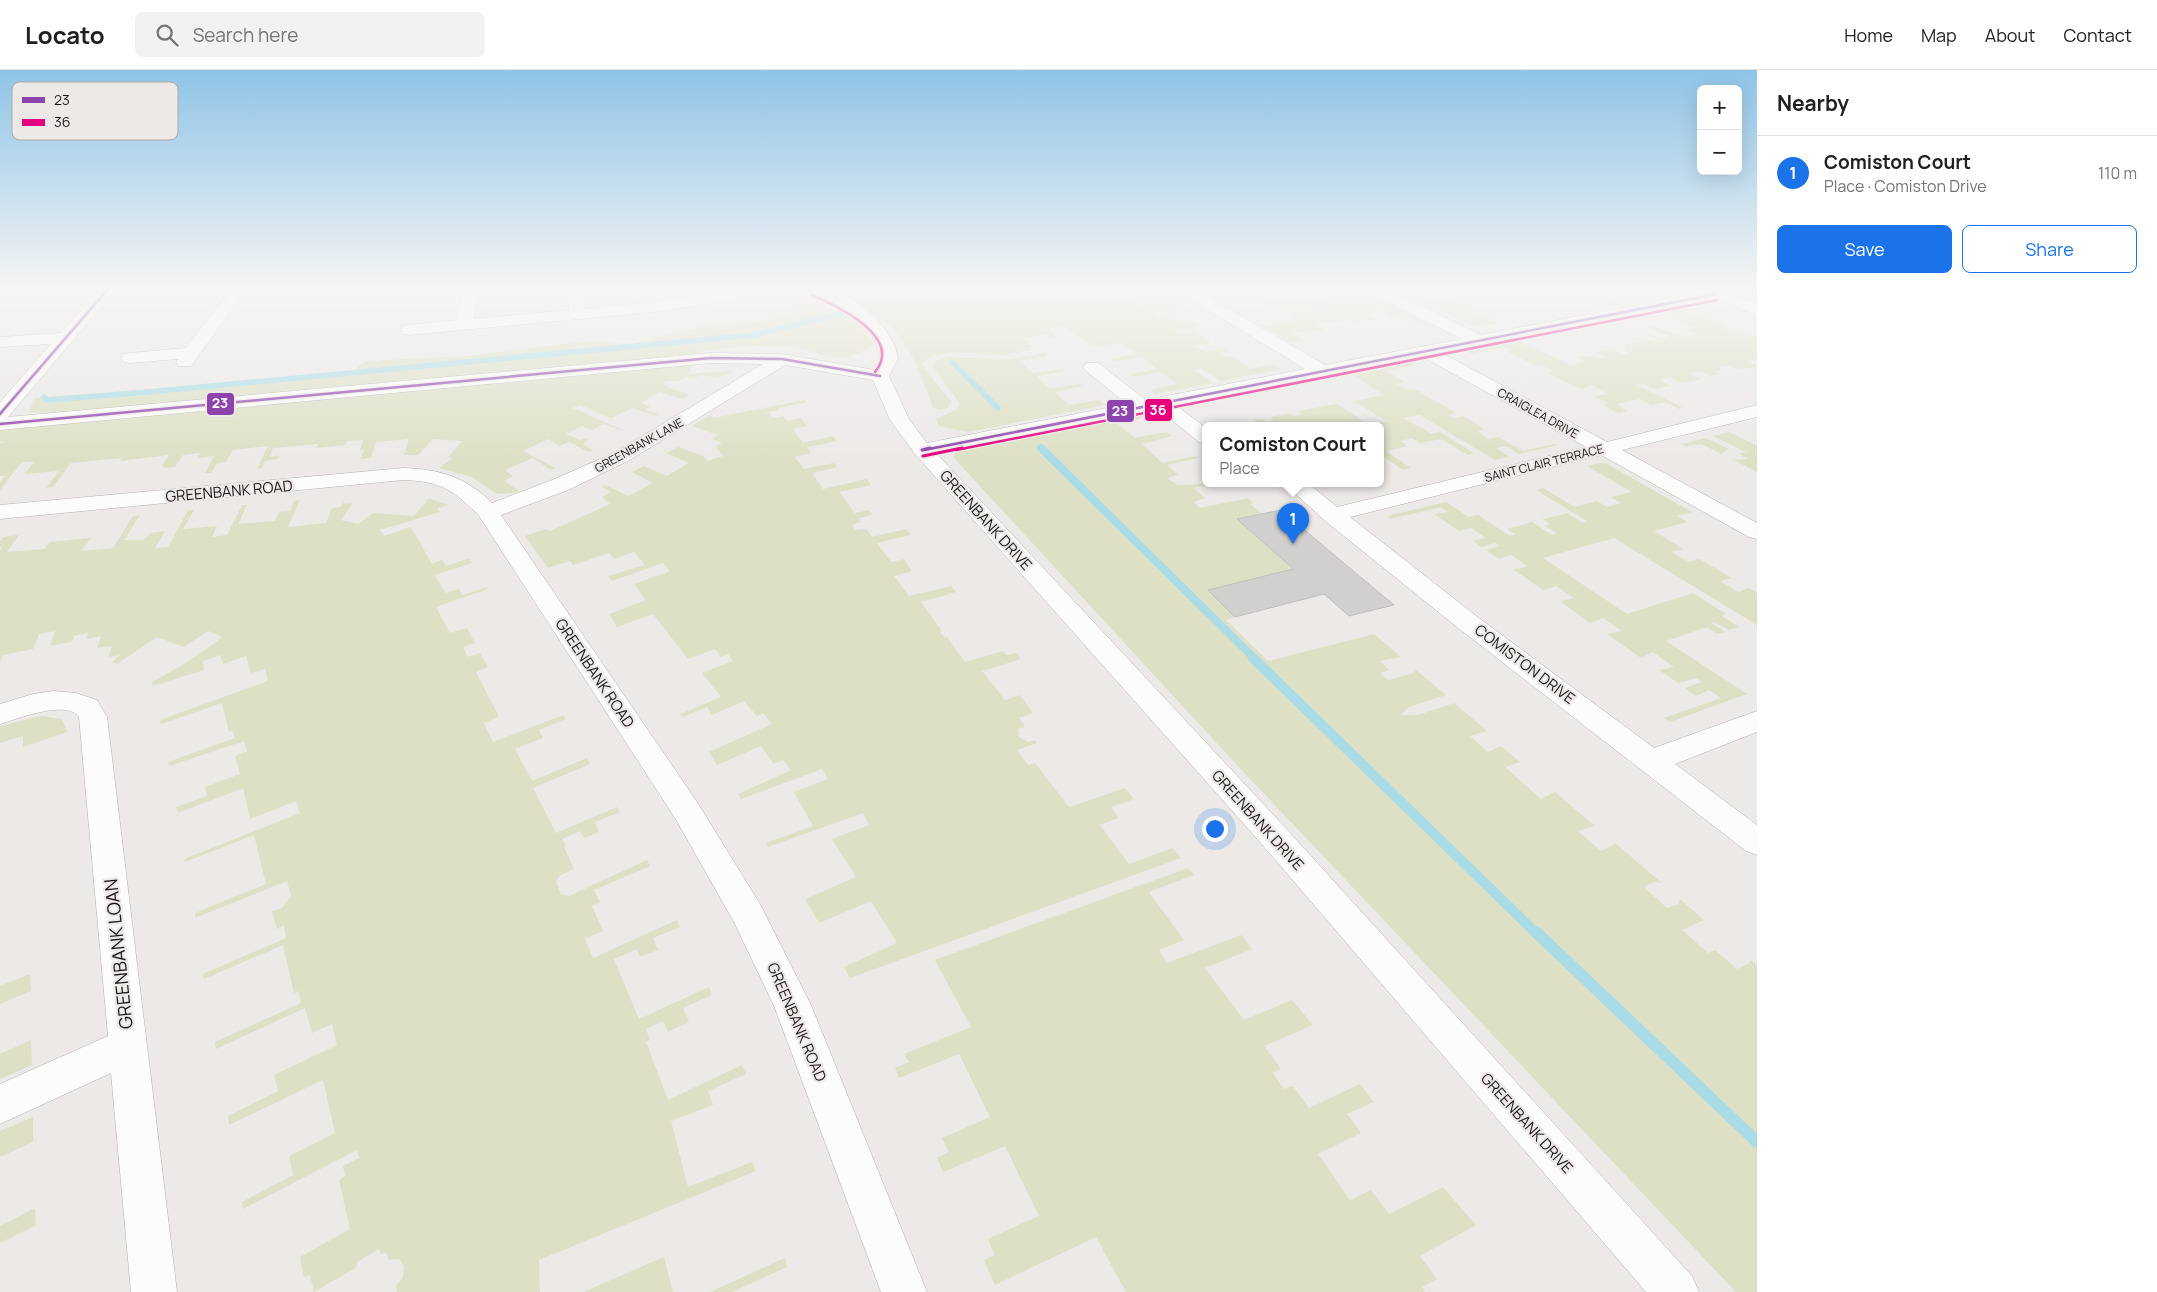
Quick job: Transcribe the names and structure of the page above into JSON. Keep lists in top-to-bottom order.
{
  "streets": {
    "street": [
      "CRAIGLEA DRIVE",
      "GREENBANK LANE",
      "SAINT CLAIR TERRACE",
      "GREENBANK ROAD",
      "GREENBANK DRIVE",
      "COMISTON DRIVE",
      "GREENBANK LOAN"
    ]
  },
  "crossings": [
    ["CRAIGLEA DRIVE", "SAINT CLAIR TERRACE"],
    ["GREENBANK LANE", "GREENBANK ROAD"],
    ["SAINT CLAIR TERRACE", "COMISTON DRIVE"]
  ],
  "lines": ["transit line 23", "transit line 36"],
  "legend": ["23", "36"],
  "page": {
    "header": "Locato",
    "search": "Search here",
    "nav": [
      "Home",
      "Map",
      "About",
      "Contact"
    ],
    "heading": "Nearby",
    "map_buttons": ["+", "−"],
    "list": [
      {
        "mark": "1",
        "name": "Comiston Court",
        "note": "Place · Comiston Drive",
        "value": "110 m"
      }
    ],
    "buttons": ["Save", "Share"],
    "popup": ["Comiston Court", "Place"],
    "pins": "1"
  }
}
